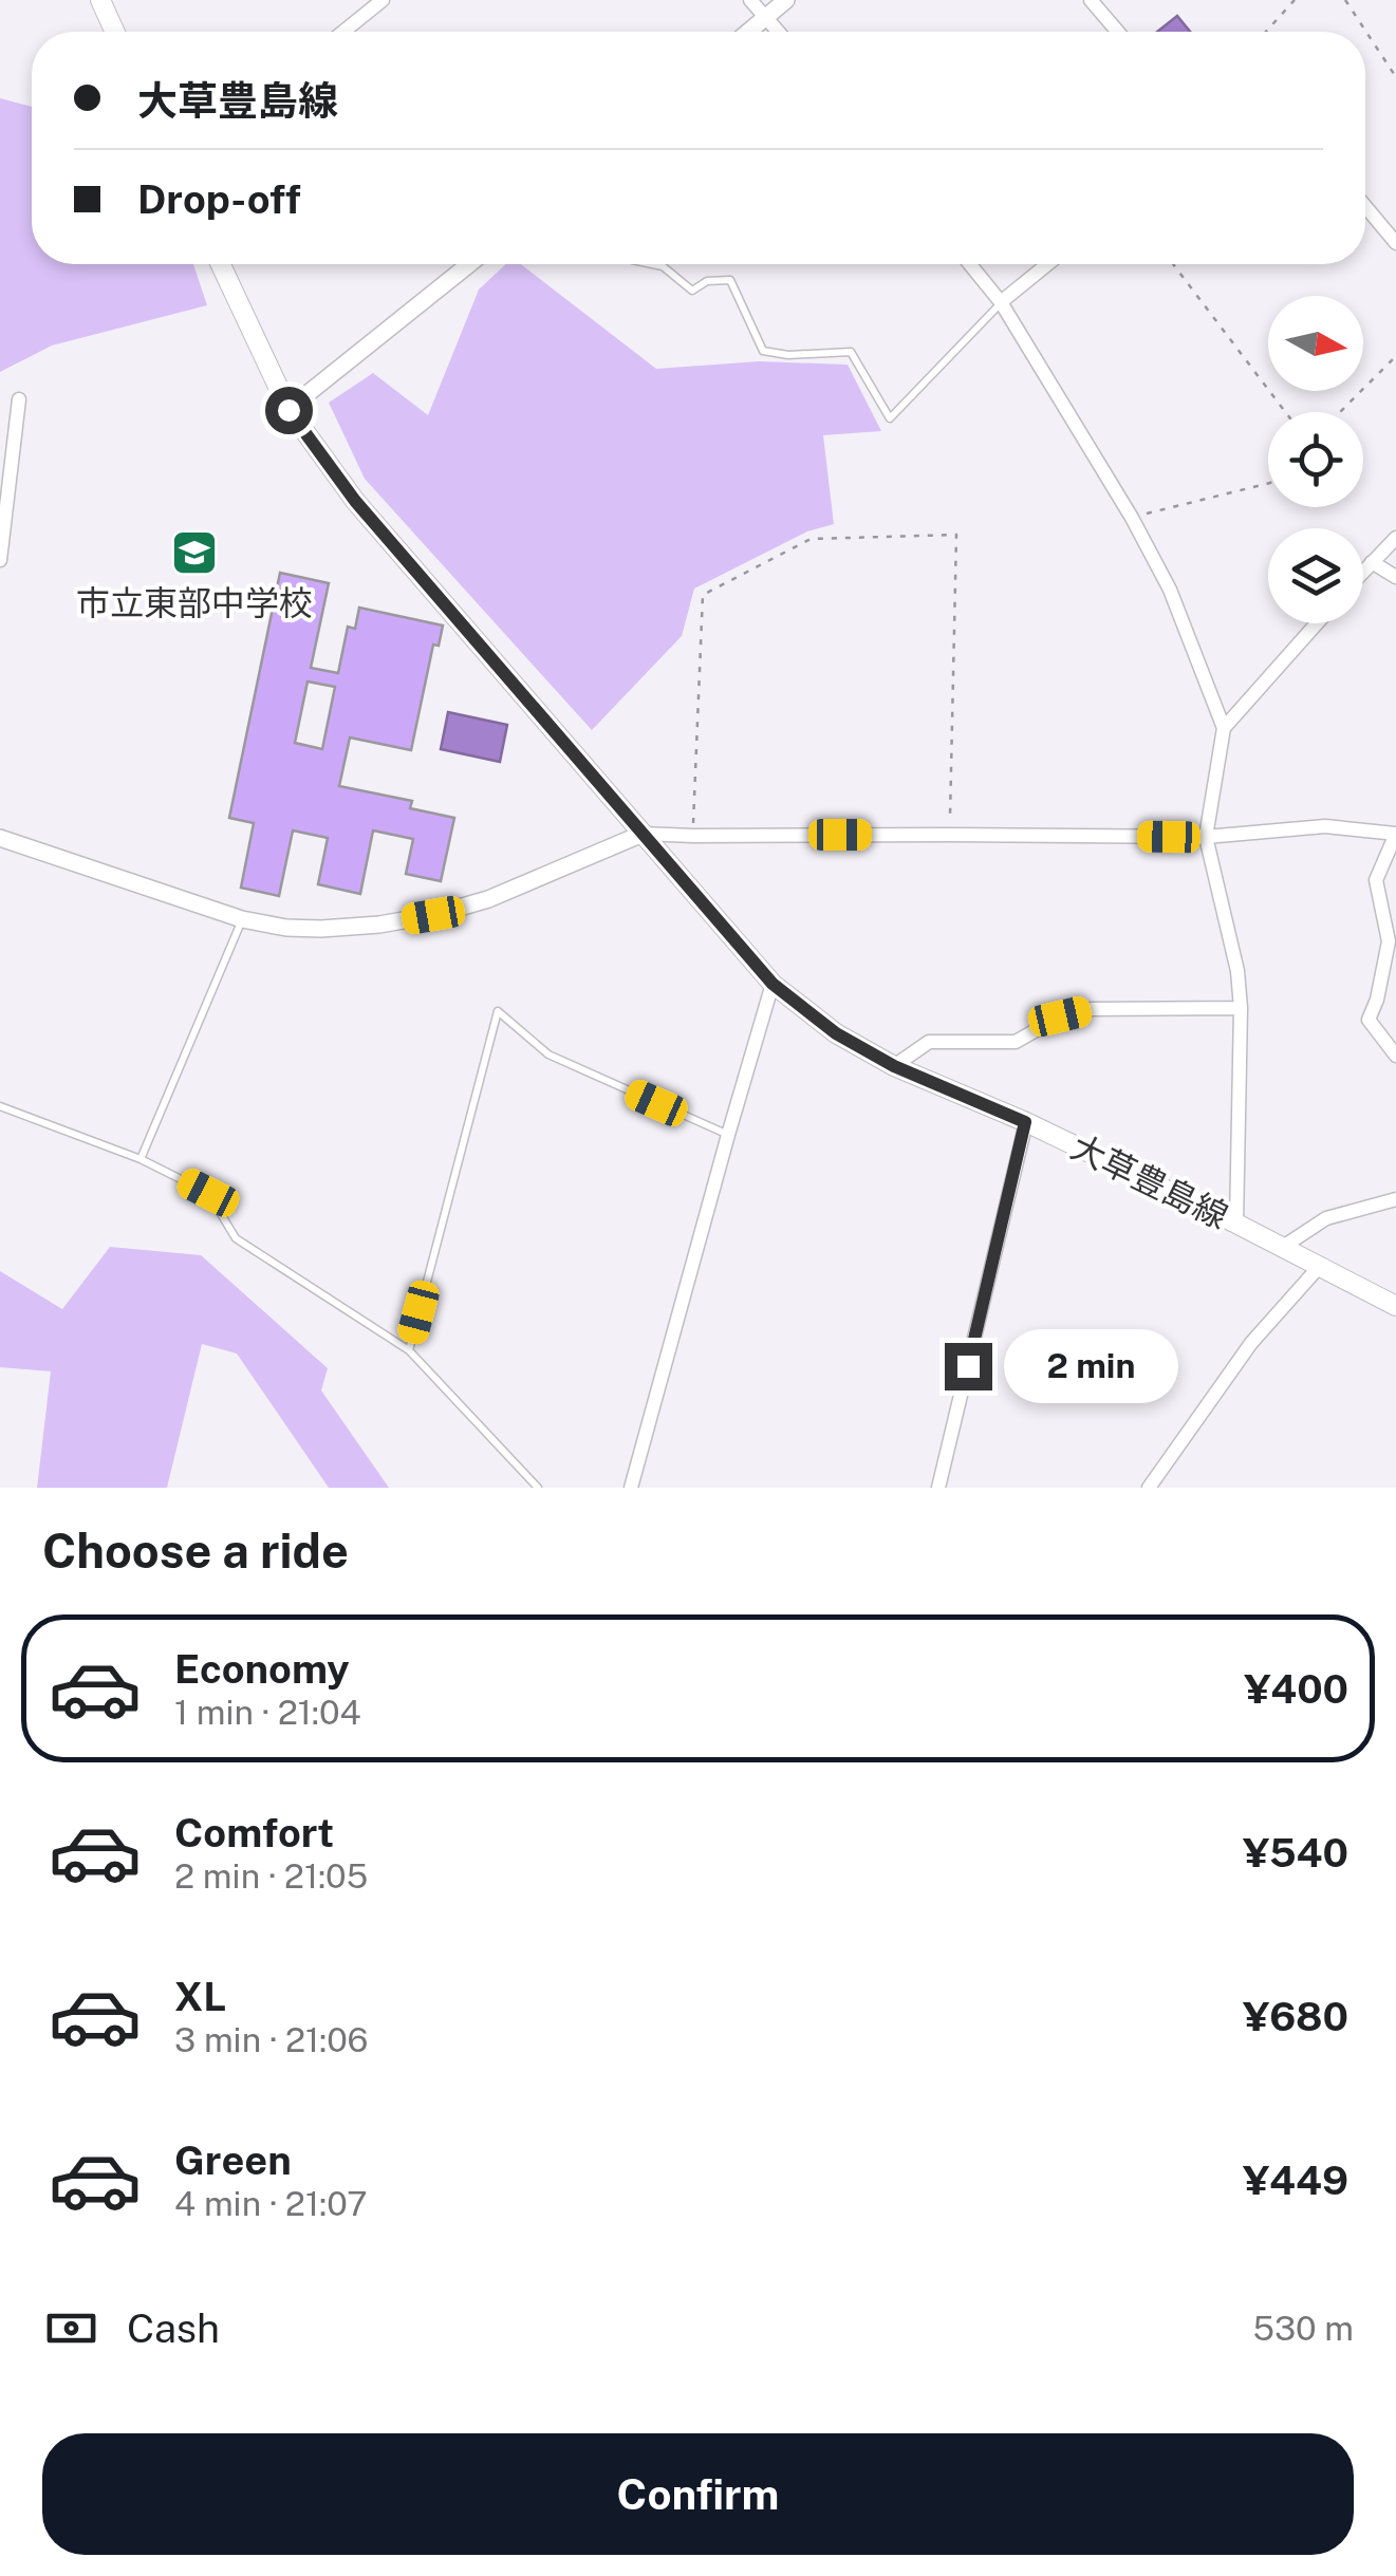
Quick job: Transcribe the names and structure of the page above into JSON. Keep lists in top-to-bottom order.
{
  "streets": {
    "main road": ["大草豊島線"]
  },
  "places": {
    "school or university": ["市立東部中学校"]
  },
  "north": "right",
  "page": {
    "banner": ["大草豊島線", "Drop-off"],
    "bubble": "2 min",
    "heading": "Choose a ride",
    "list": [
      {
        "name": "Economy",
        "note": "1 min · 21:04",
        "value": "¥400"
      },
      {
        "name": "Comfort",
        "note": "2 min · 21:05",
        "value": "¥540"
      },
      {
        "name": "XL",
        "note": "3 min · 21:06",
        "value": "¥680"
      },
      {
        "name": "Green",
        "note": "4 min · 21:07",
        "value": "¥449"
      }
    ],
    "pay": ["Cash", "530 m"],
    "buttons": "Confirm"
  }
}
